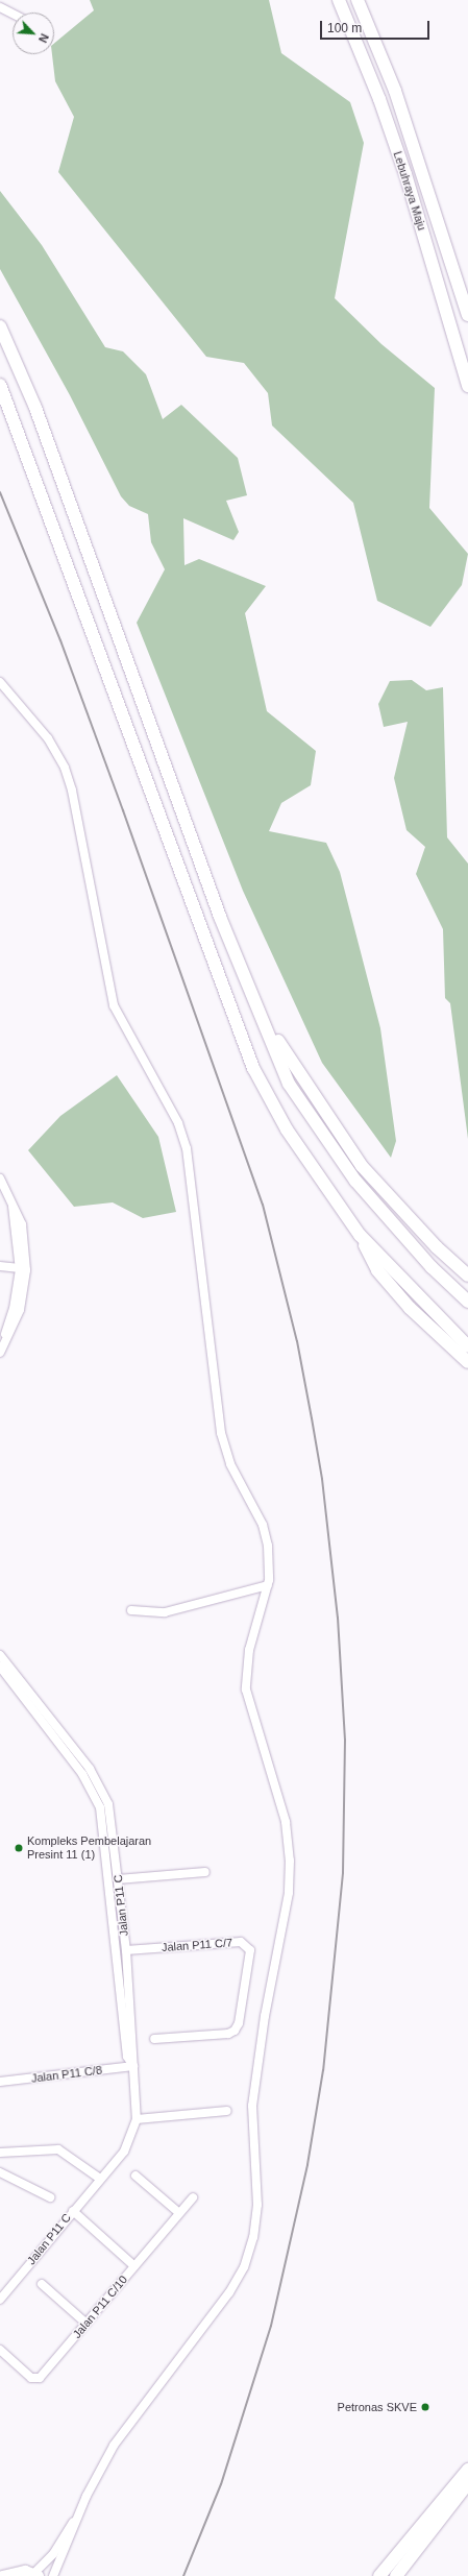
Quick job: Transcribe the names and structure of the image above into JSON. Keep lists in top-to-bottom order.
{
  "streets": {
    "highway": ["Lebuhraya Maju"],
    "street": [
      "Jalan P11 C",
      "Jalan P11 C/7",
      "Jalan P11 C/8",
      "Jalan P11 C/10"
    ]
  },
  "crossings": [
    ["Jalan P11 C", "Jalan P11 C/7"],
    ["Jalan P11 C", "Jalan P11 C/8"]
  ],
  "places": ["Kompleks Pembelajaran Presint 11 (1)", "Petronas SKVE"],
  "scale_bar": "100 m",
  "north": "bottom right"
}
